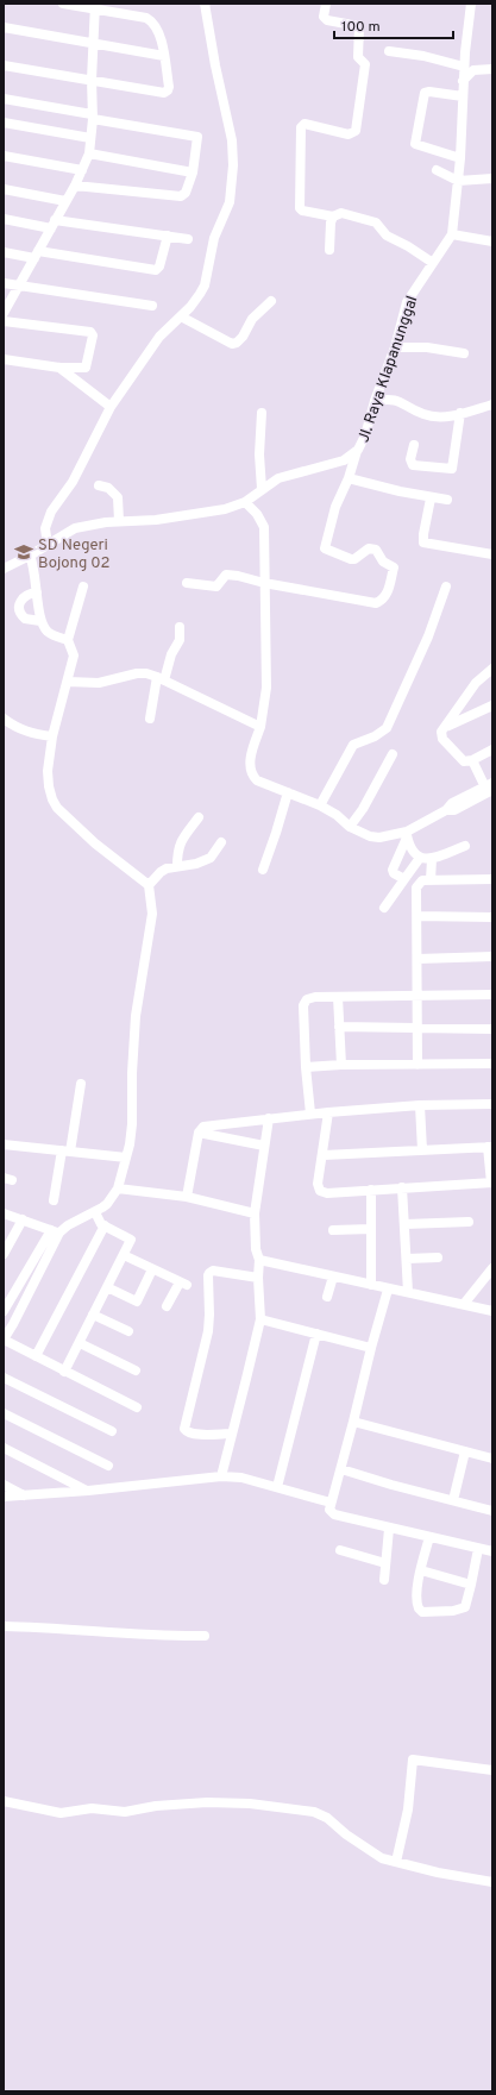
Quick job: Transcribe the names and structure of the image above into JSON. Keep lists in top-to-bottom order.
{
  "streets": {
    "street": ["Jl. Raya Klapanunggal"]
  },
  "places": {
    "school or university": ["SD Negeri Bojong 02"]
  },
  "scale_bar": "100 m"
}
